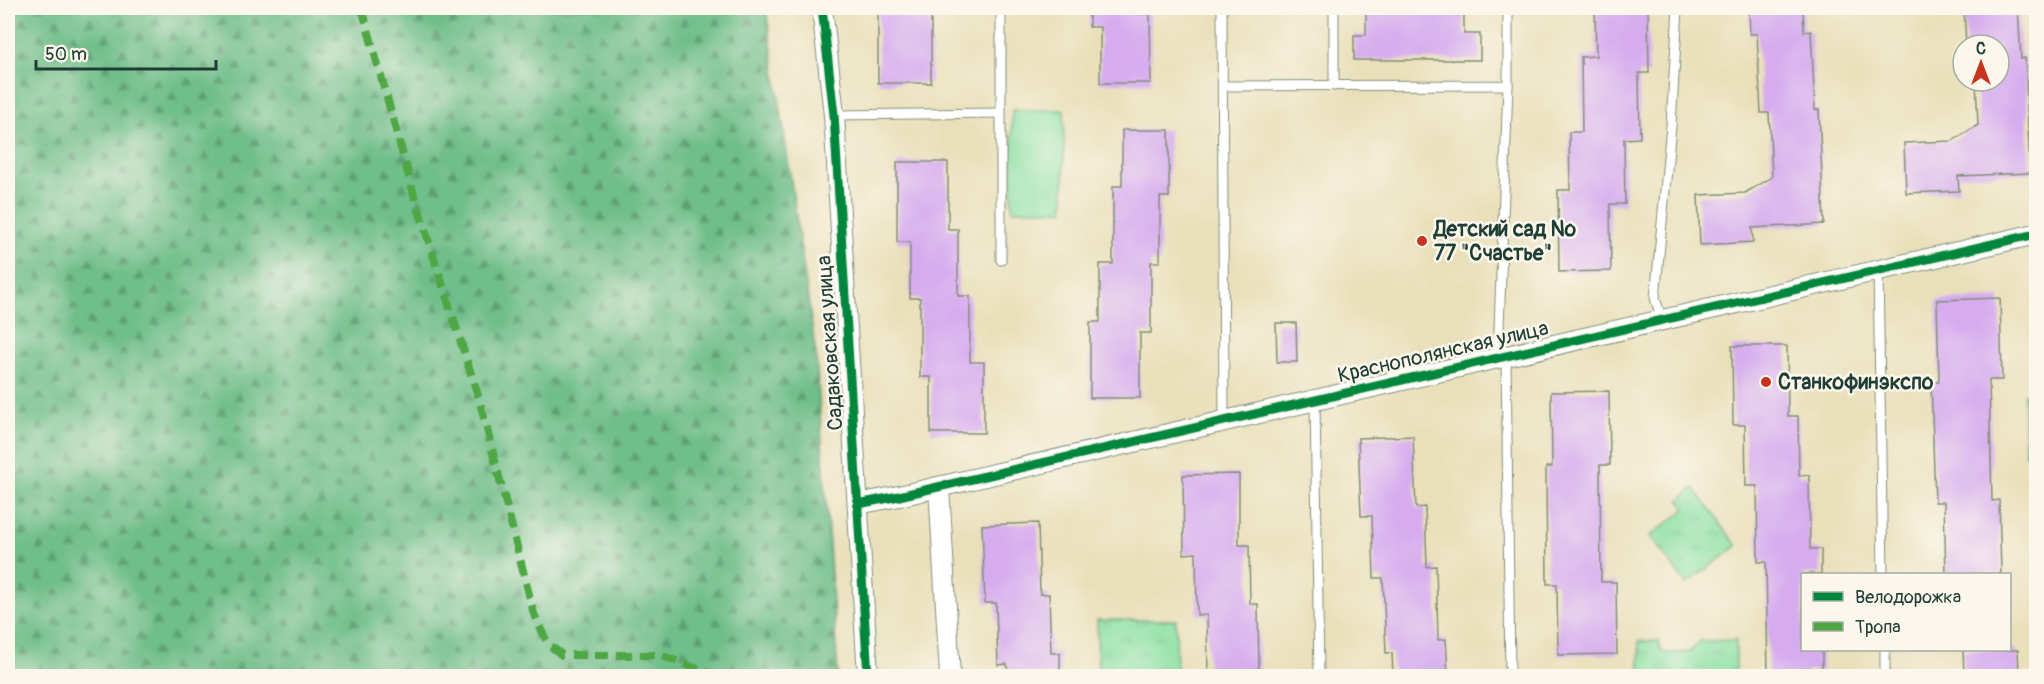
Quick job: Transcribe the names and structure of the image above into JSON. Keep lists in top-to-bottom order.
{
  "streets": {
    "street": ["Садаковская улица", "Краснополянская улица"]
  },
  "crossings": [
    ["Садаковская улица", "Краснополянская улица"]
  ],
  "places": ["Детский сад № 77 \"Счастье\"", "Станкофинэкспо"],
  "legend": ["Велодорожка", "Тропа"],
  "scale_bar": "50 m",
  "north": "top"
}
